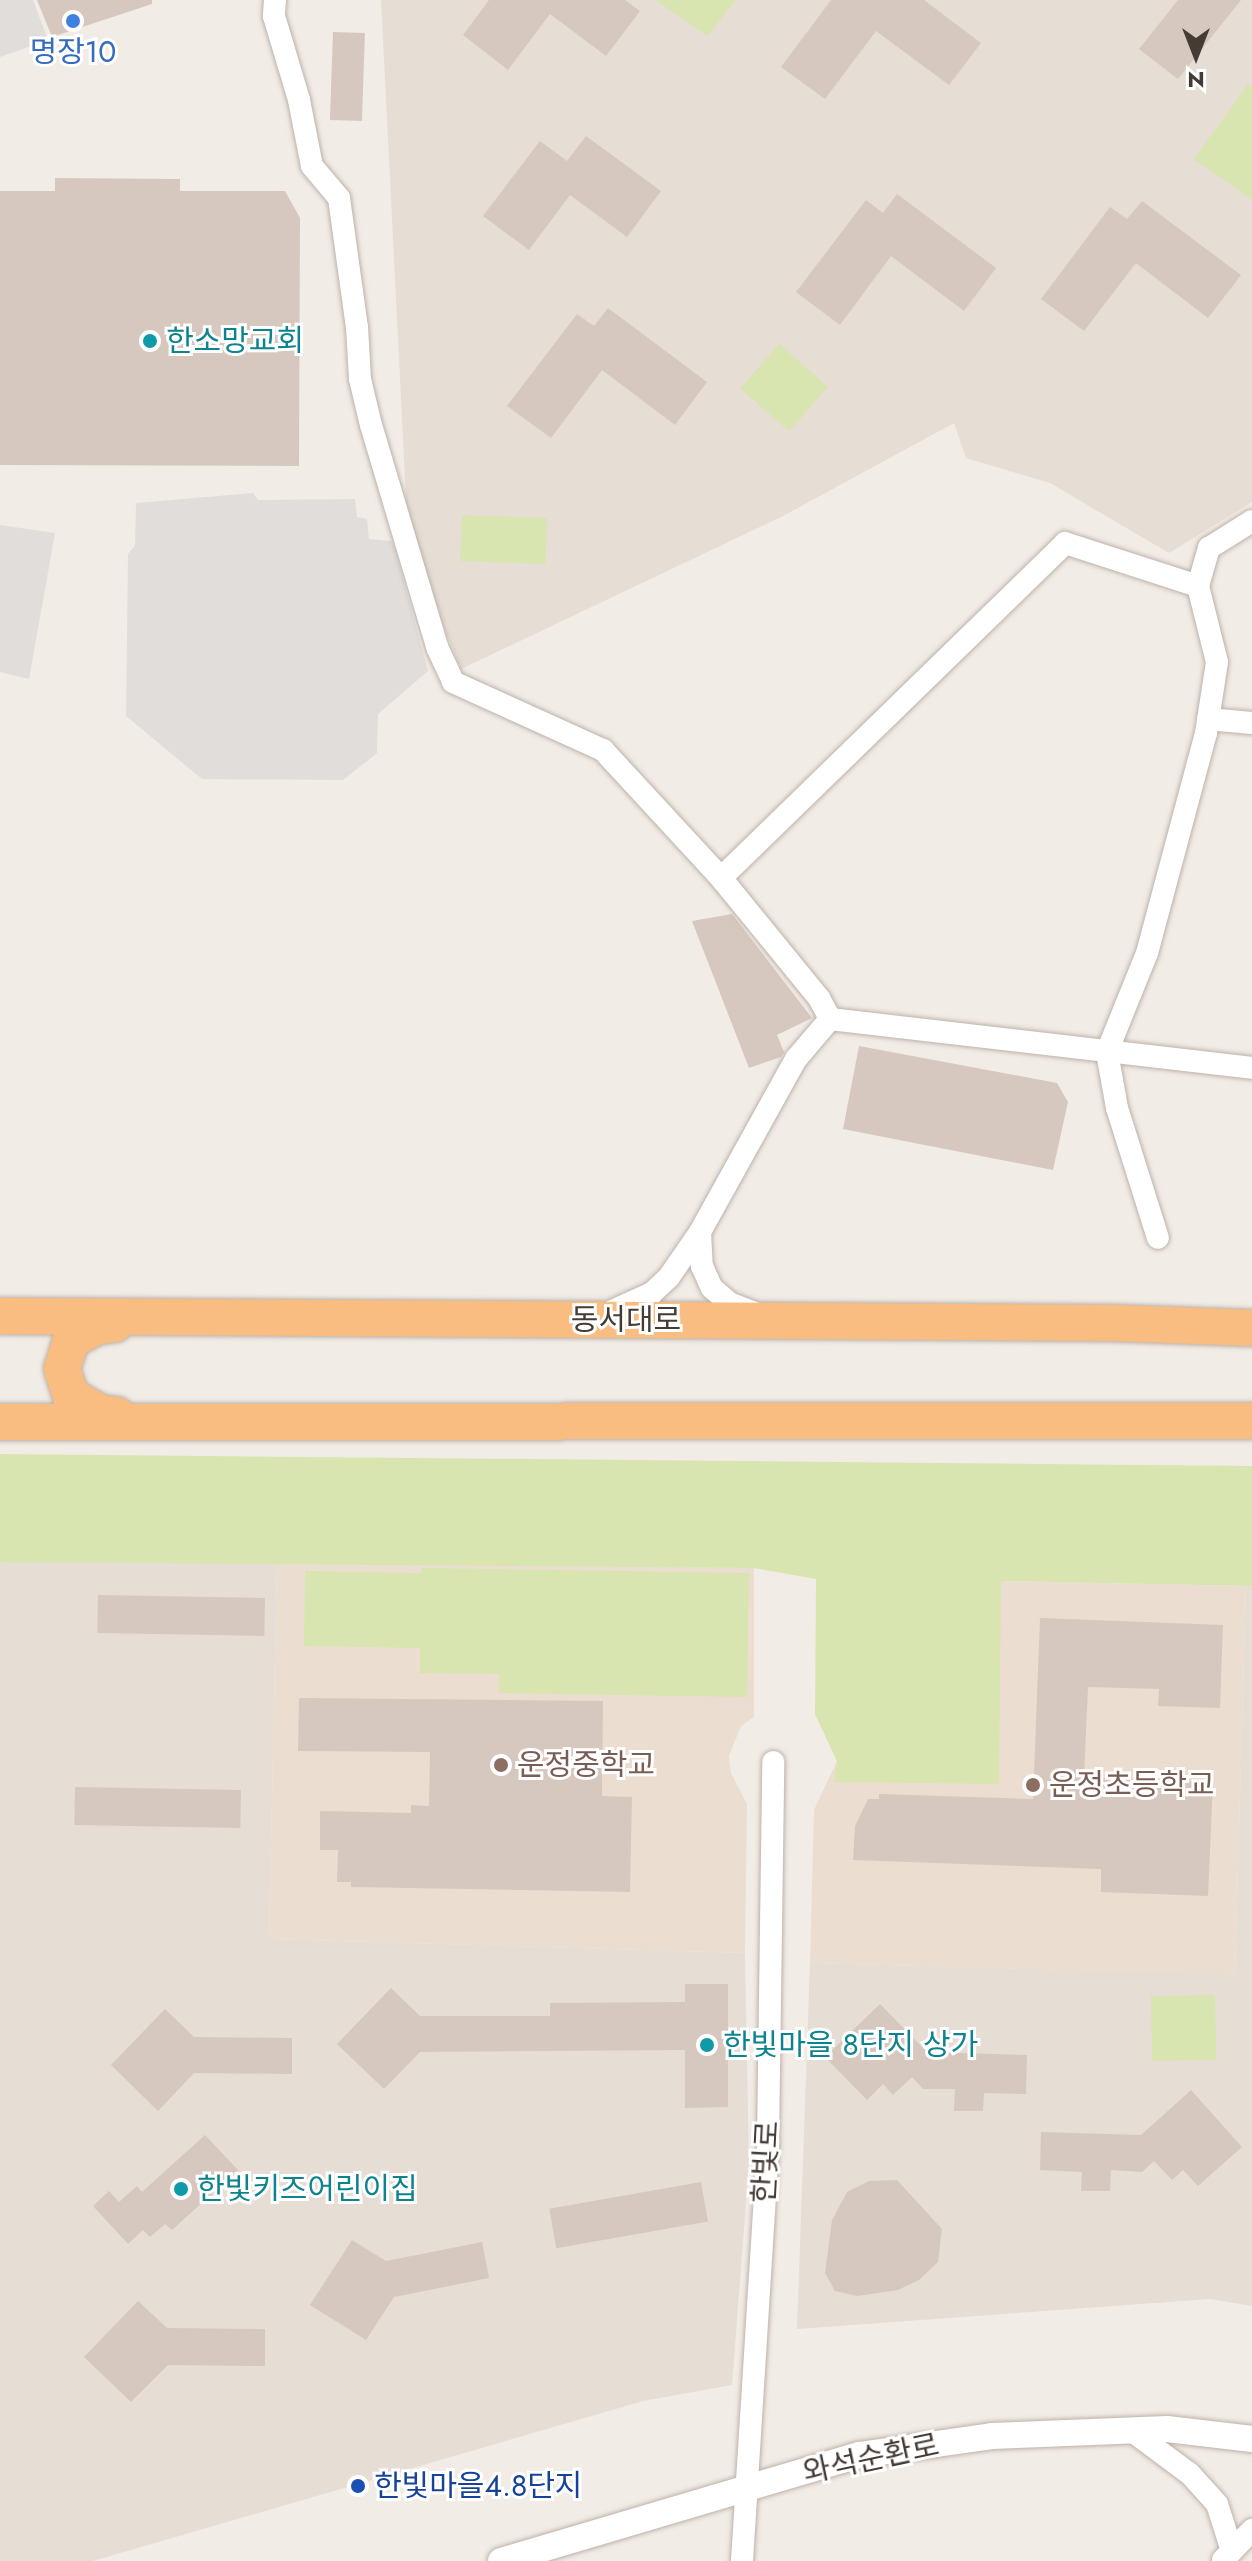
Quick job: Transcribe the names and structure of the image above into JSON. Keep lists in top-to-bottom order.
{
  "streets": {
    "highway": ["동서대로"],
    "street": ["한빛로", "와석순환로"]
  },
  "crossings": [
    ["한빛로", "와석순환로"]
  ],
  "places": [
    "명장10",
    "한소망교회",
    "운정중학교",
    "운정초등학교",
    "한빛마을 8단지 상가",
    "한빛키즈어린이집",
    "한빛마을4.8단지"
  ],
  "north": "bottom"
}
